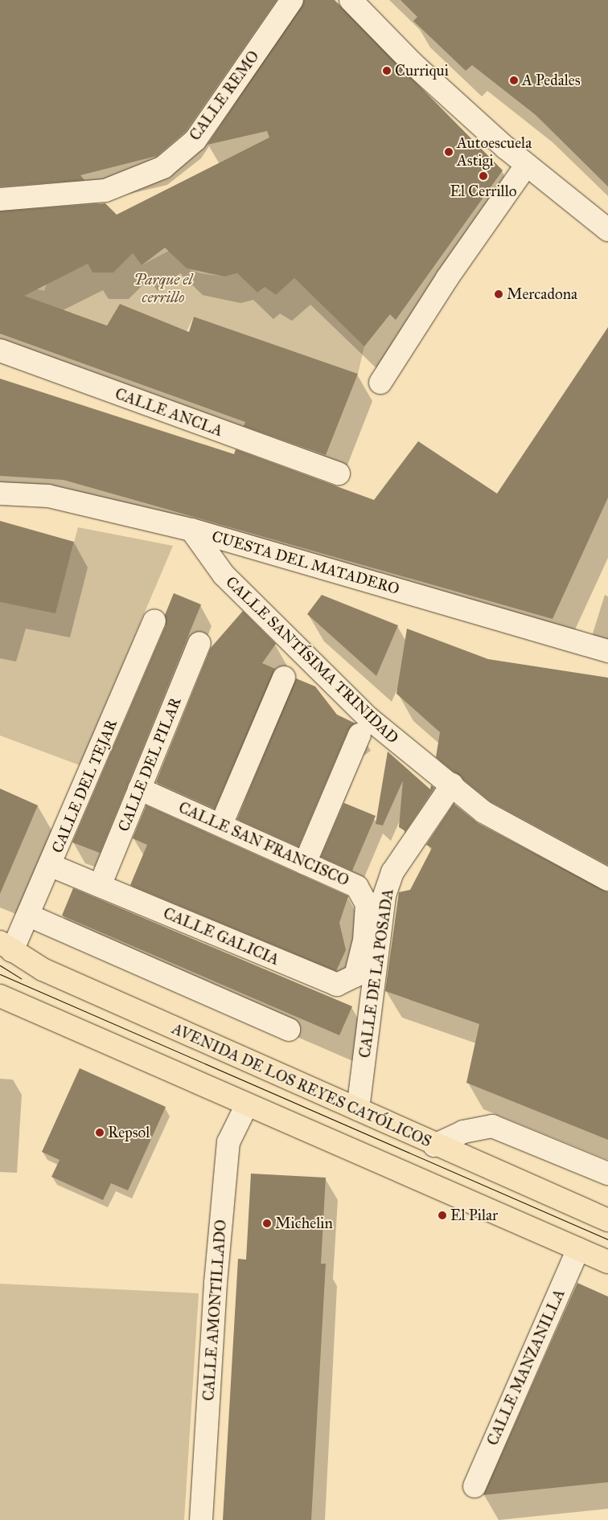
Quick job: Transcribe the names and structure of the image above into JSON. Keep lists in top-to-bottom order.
{
  "streets": {
    "main road": ["AVENIDA DE LOS REYES CATÓLICOS"],
    "street": [
      "CALLE REMO",
      "CALLE ANCLA",
      "CUESTA DEL MATADERO",
      "CALLE SANTÍSIMA TRINIDAD",
      "CALLE DEL PILAR",
      "CALLE DEL TEJAR",
      "CALLE SAN FRANCISCO",
      "CALLE GALICIA",
      "CALLE DE LA POSADA",
      "CALLE AMONTILLADO",
      "CALLE MANZANILLA"
    ]
  },
  "crossings": [
    ["CUESTA DEL MATADERO", "CALLE SANTÍSIMA TRINIDAD"],
    ["CALLE SANTÍSIMA TRINIDAD", "CALLE DE LA POSADA"],
    ["CALLE DEL PILAR", "CALLE SAN FRANCISCO"],
    ["CALLE DEL PILAR", "CALLE GALICIA"],
    ["CALLE DEL TEJAR", "CALLE GALICIA"],
    ["CALLE DEL TEJAR", "AVENIDA DE LOS REYES CATÓLICOS"],
    ["CALLE SAN FRANCISCO", "CALLE GALICIA"],
    ["CALLE DE LA POSADA", "AVENIDA DE LOS REYES CATÓLICOS"]
  ],
  "parks": ["Parque el cerrillo"],
  "places": [
    "Curriqui",
    "A Pedales",
    "Autoescuela Astigi",
    "El Cerrillo",
    "Mercadona",
    "Repsol",
    "El Pilar",
    "Michelin"
  ]
}
